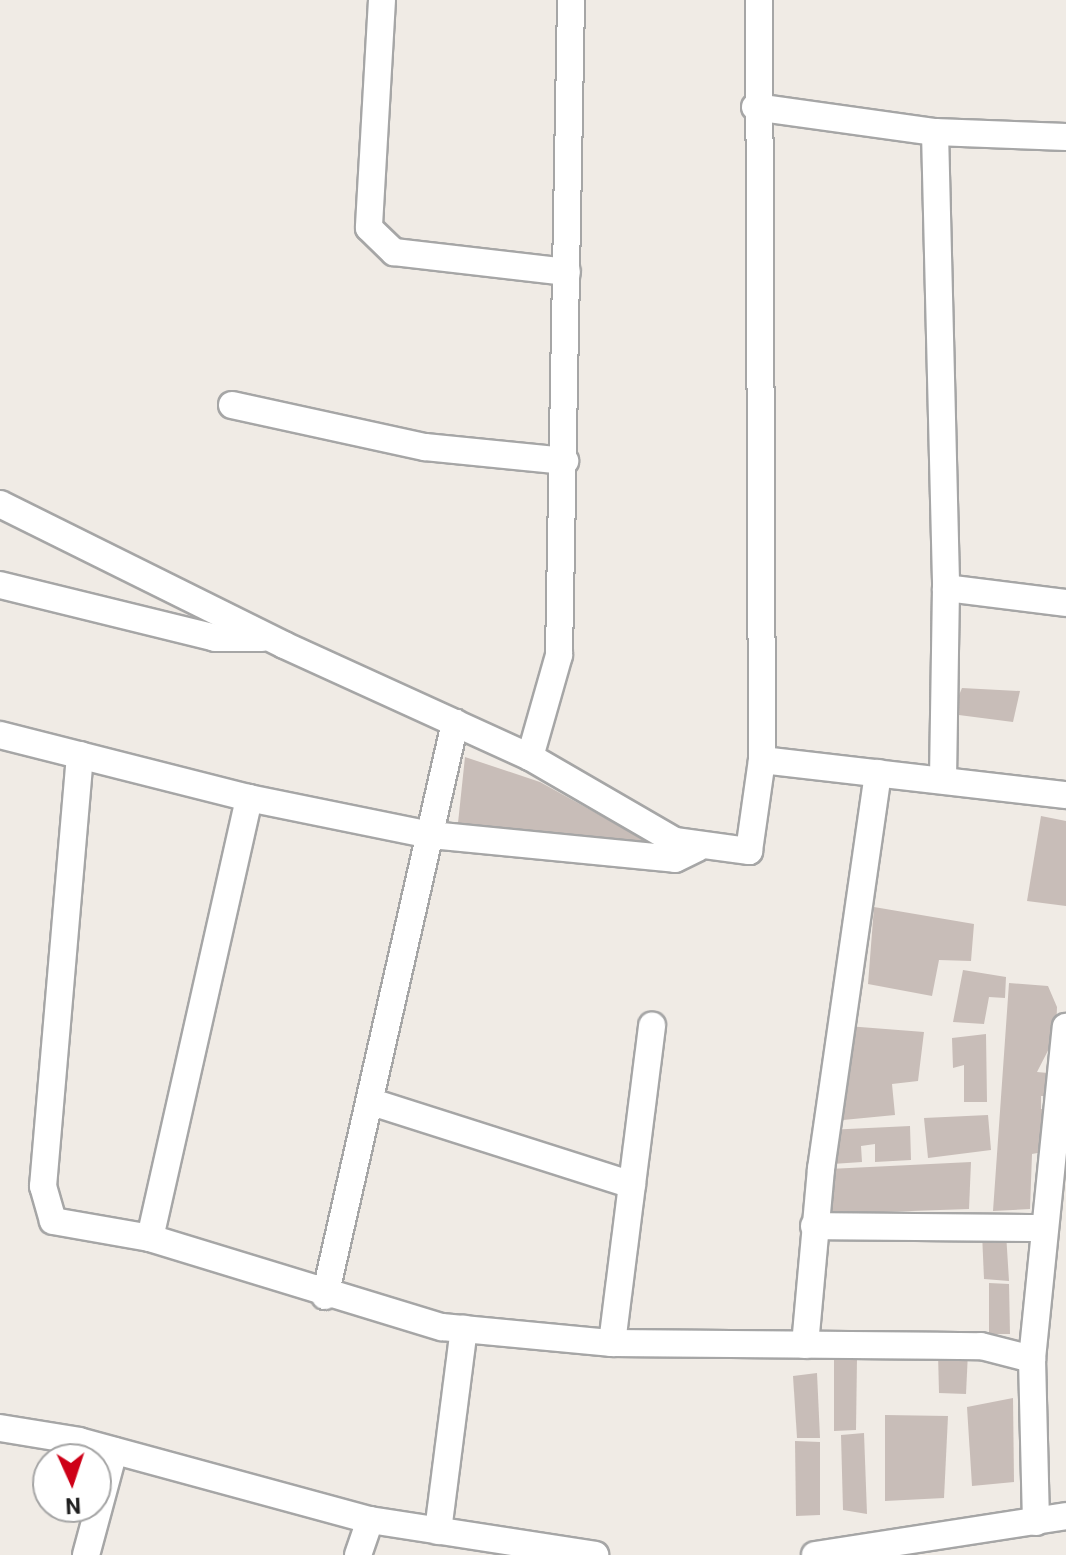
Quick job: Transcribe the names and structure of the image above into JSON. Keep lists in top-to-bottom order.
{
  "north": "bottom"
}
